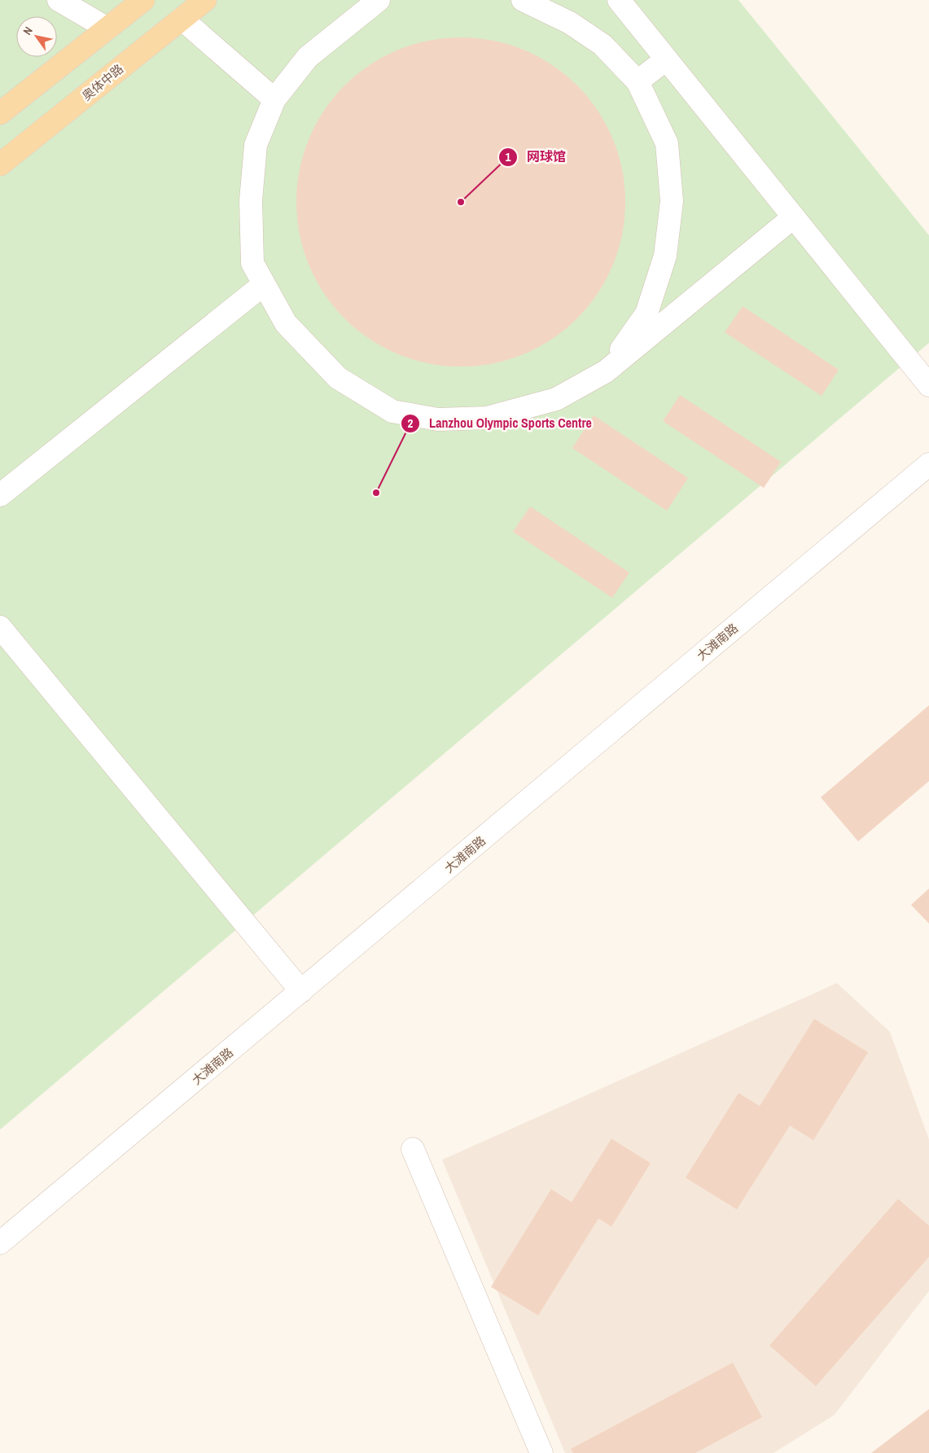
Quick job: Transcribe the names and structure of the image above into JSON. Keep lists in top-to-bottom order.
{
  "streets": {
    "main road": ["奥体中路"],
    "street": ["大滩南路"]
  },
  "places": ["网球馆", "Lanzhou Olympic Sports Centre"],
  "north": "top left"
}
